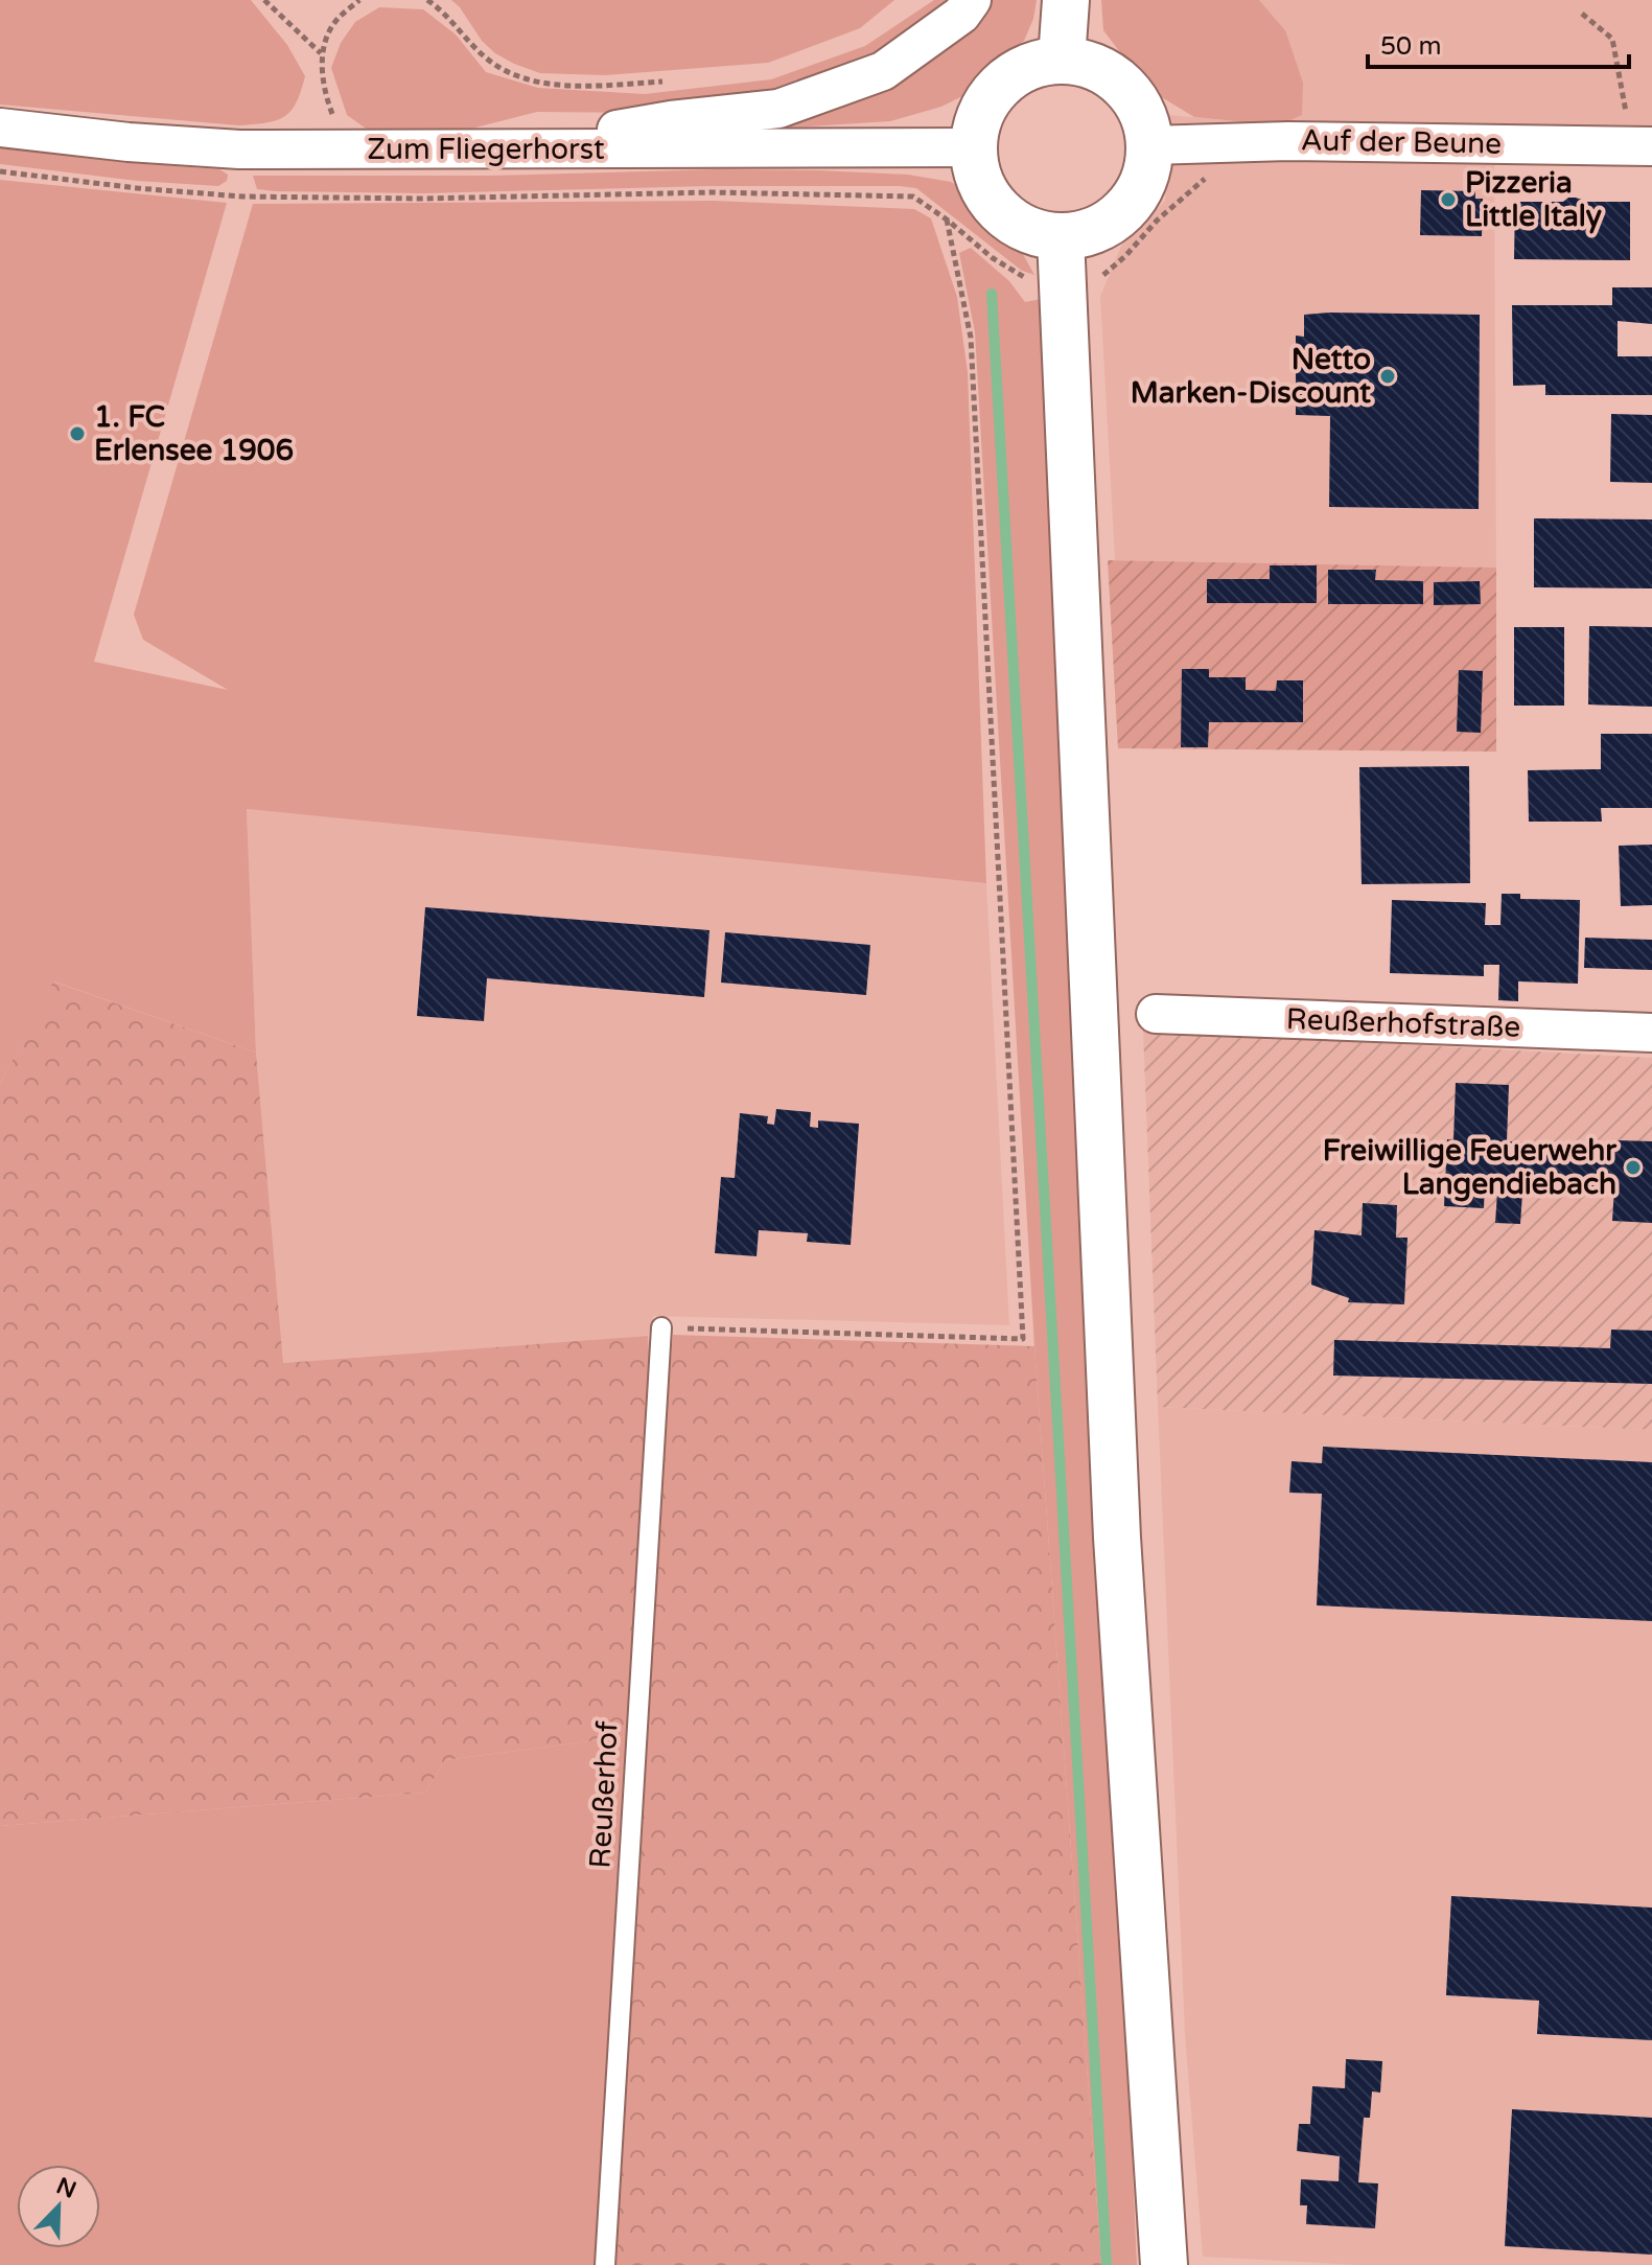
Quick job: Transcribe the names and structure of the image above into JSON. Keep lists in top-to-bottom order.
{
  "streets": {
    "street": ["Auf der Beune", "Zum Fliegerhorst", "Reußerhofstraße"],
    "lane": ["Reußerhof"]
  },
  "crossings": [
    ["Auf der Beune", "Zum Fliegerhorst"]
  ],
  "places": [
    "Pizzeria Little Italy",
    "Netto Marken-Discount",
    "1. FC Erlensee 1906",
    "Freiwillige Feuerwehr Langendiebach"
  ],
  "scale_bar": "50 m",
  "north": "top right"
}
